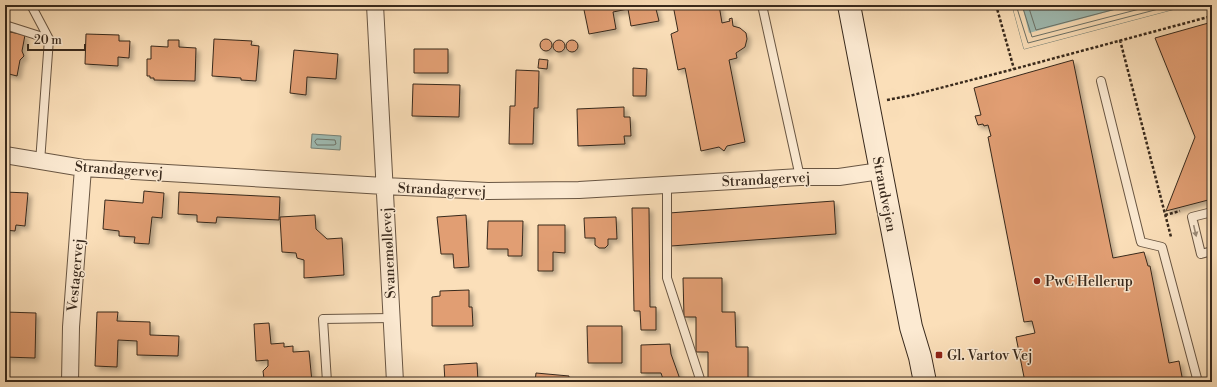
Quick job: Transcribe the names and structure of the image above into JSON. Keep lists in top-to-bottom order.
{
  "streets": {
    "street": [
      "Strandagervej",
      "Strandvejen",
      "Svanemøllevej",
      "Vestagervej"
    ]
  },
  "crossings": [
    ["Strandagervej", "Strandvejen"],
    ["Strandagervej", "Svanemøllevej"],
    ["Strandagervej", "Vestagervej"]
  ],
  "places": {
    "other": ["PwC Hellerup"],
    "transit": ["Gl. Vartov Vej"]
  },
  "scale_bar": "20 m"
}
